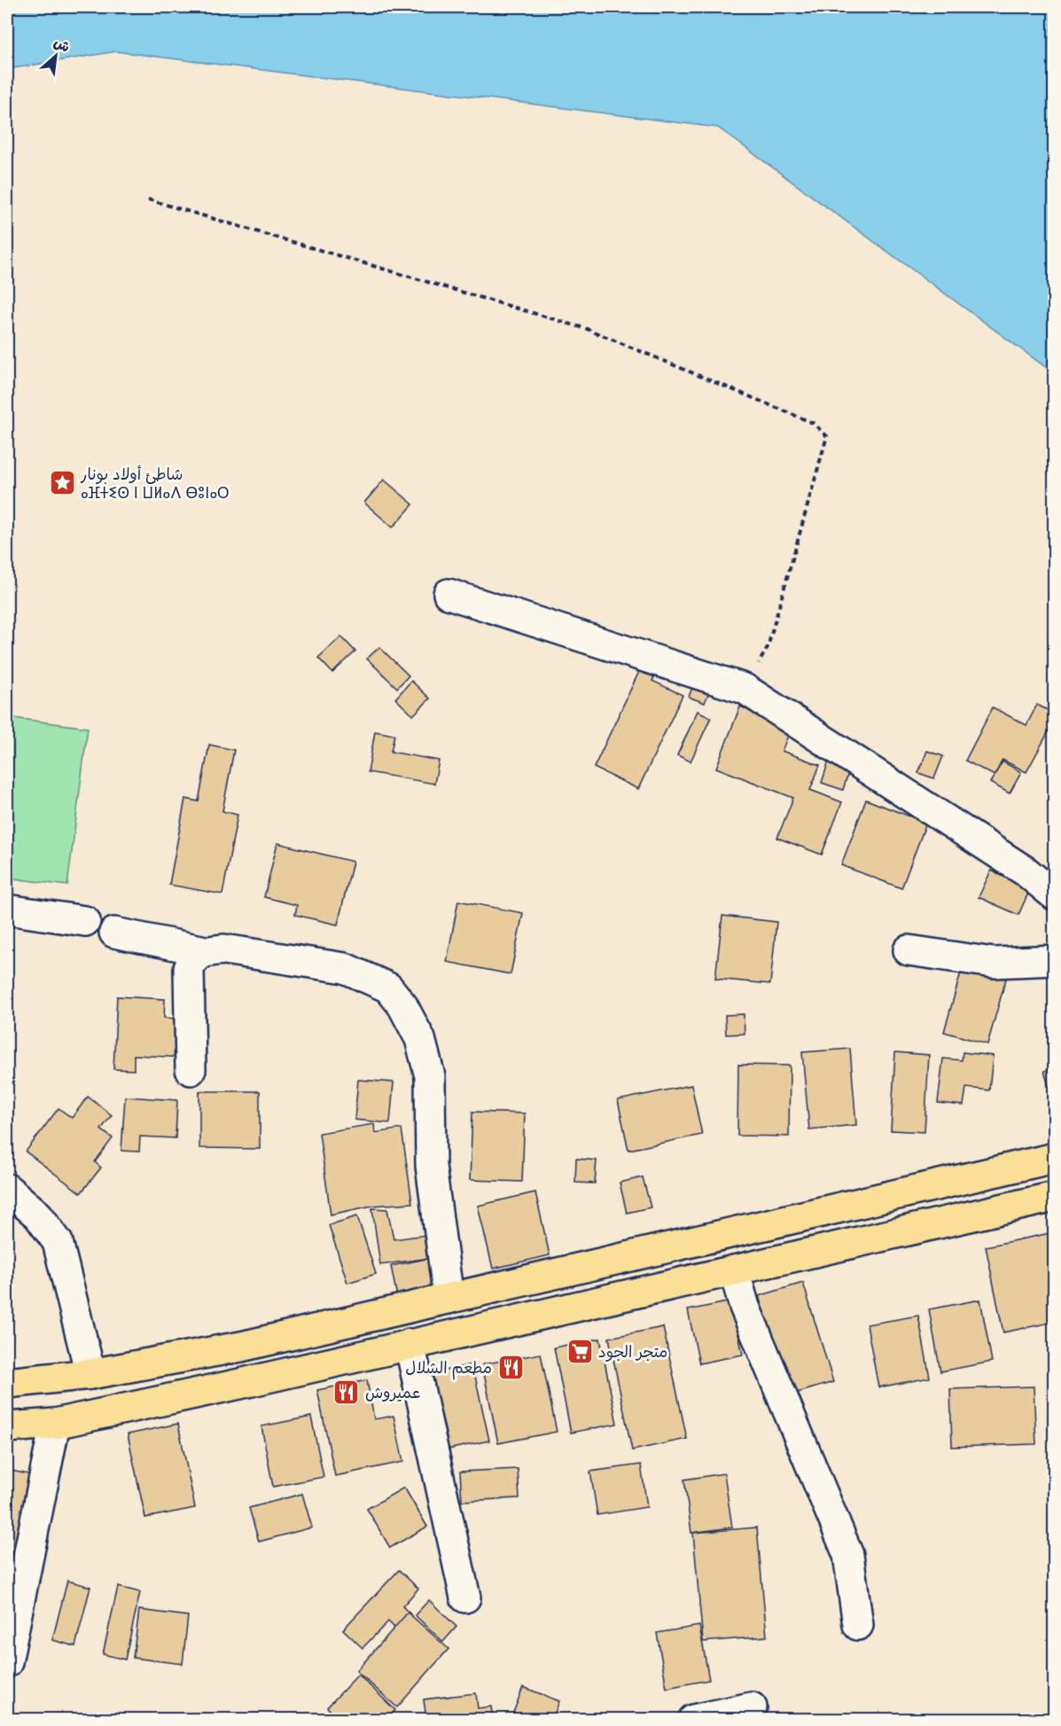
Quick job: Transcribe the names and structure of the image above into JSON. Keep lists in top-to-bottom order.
{
  "places": {
    "place": ["شاطئ أولاد بونار ⴰⴼⵜⵉⵙ ⵏ ⵡⵍⴰⴷ ⴱⵓⵏⴰⵔ"],
    "supermarket": ["متجر الجود"],
    "restaurant": ["مطعم الشلال", "عميروش"]
  },
  "north": "top right"
}
